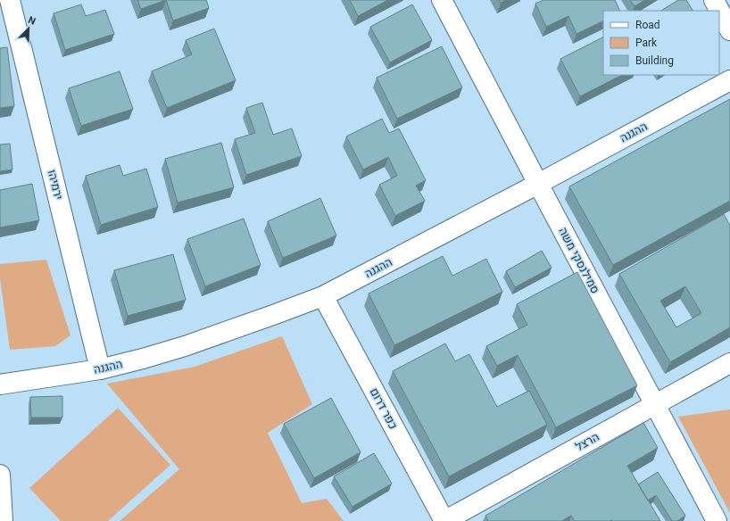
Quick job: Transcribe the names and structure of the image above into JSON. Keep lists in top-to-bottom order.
{
  "streets": {
    "street": [
      "ההגנה",
      "ירמיהו",
      "סמילנסקי משה",
      "כפר דרום",
      "הרצל"
    ]
  },
  "crossings": [
    ["ההגנה", "ירמיהו"],
    ["ההגנה", "סמילנסקי משה"],
    ["ההגנה", "כפר דרום"],
    ["סמילנסקי משה", "הרצל"],
    ["כפר דרום", "הרצל"]
  ],
  "legend": ["Road", "Park", "Building"],
  "north": "top right"
}
